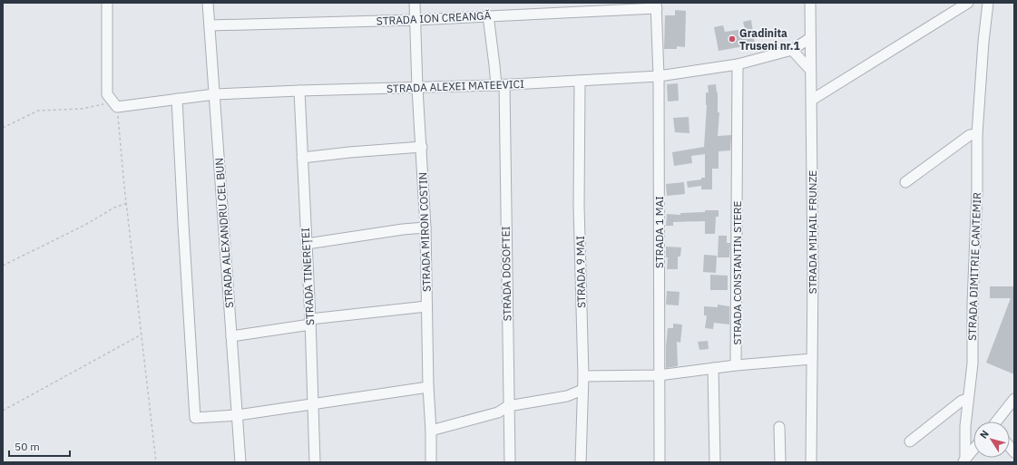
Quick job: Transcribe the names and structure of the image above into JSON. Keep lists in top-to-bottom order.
{
  "streets": {
    "street": [
      "STRADA ION CREANGĂ",
      "STRADA ALEXEI MATEEVICI",
      "STRADA MIRON COSTIN",
      "STRADA 1 MAI",
      "STRADA MIHAIL FRUNZE",
      "STRADA ALEXANDRU CEL BUN",
      "STRADA DIMITRIE CANTEMIR",
      "STRADA 9 MAI",
      "STRADA CONSTANTIN STERE",
      "STRADA DOSOFTEI",
      "STRADA TINEREȚEI"
    ]
  },
  "crossings": [
    ["STRADA ION CREANGĂ", "STRADA MIRON COSTIN"],
    ["STRADA ION CREANGĂ", "STRADA 1 MAI"],
    ["STRADA ION CREANGĂ", "STRADA ALEXANDRU CEL BUN"],
    ["STRADA ION CREANGĂ", "STRADA DOSOFTEI"],
    ["STRADA ALEXEI MATEEVICI", "STRADA MIRON COSTIN"],
    ["STRADA ALEXEI MATEEVICI", "STRADA 1 MAI"],
    ["STRADA ALEXEI MATEEVICI", "STRADA MIHAIL FRUNZE"],
    ["STRADA ALEXEI MATEEVICI", "STRADA ALEXANDRU CEL BUN"],
    ["STRADA ALEXEI MATEEVICI", "STRADA 9 MAI"],
    ["STRADA ALEXEI MATEEVICI", "STRADA CONSTANTIN STERE"],
    ["STRADA ALEXEI MATEEVICI", "STRADA DOSOFTEI"],
    ["STRADA ALEXEI MATEEVICI", "STRADA TINEREȚEI"]
  ],
  "places": ["Gradinita Truseni nr.1"],
  "scale_bar": "50 m",
  "north": "top left"
}
